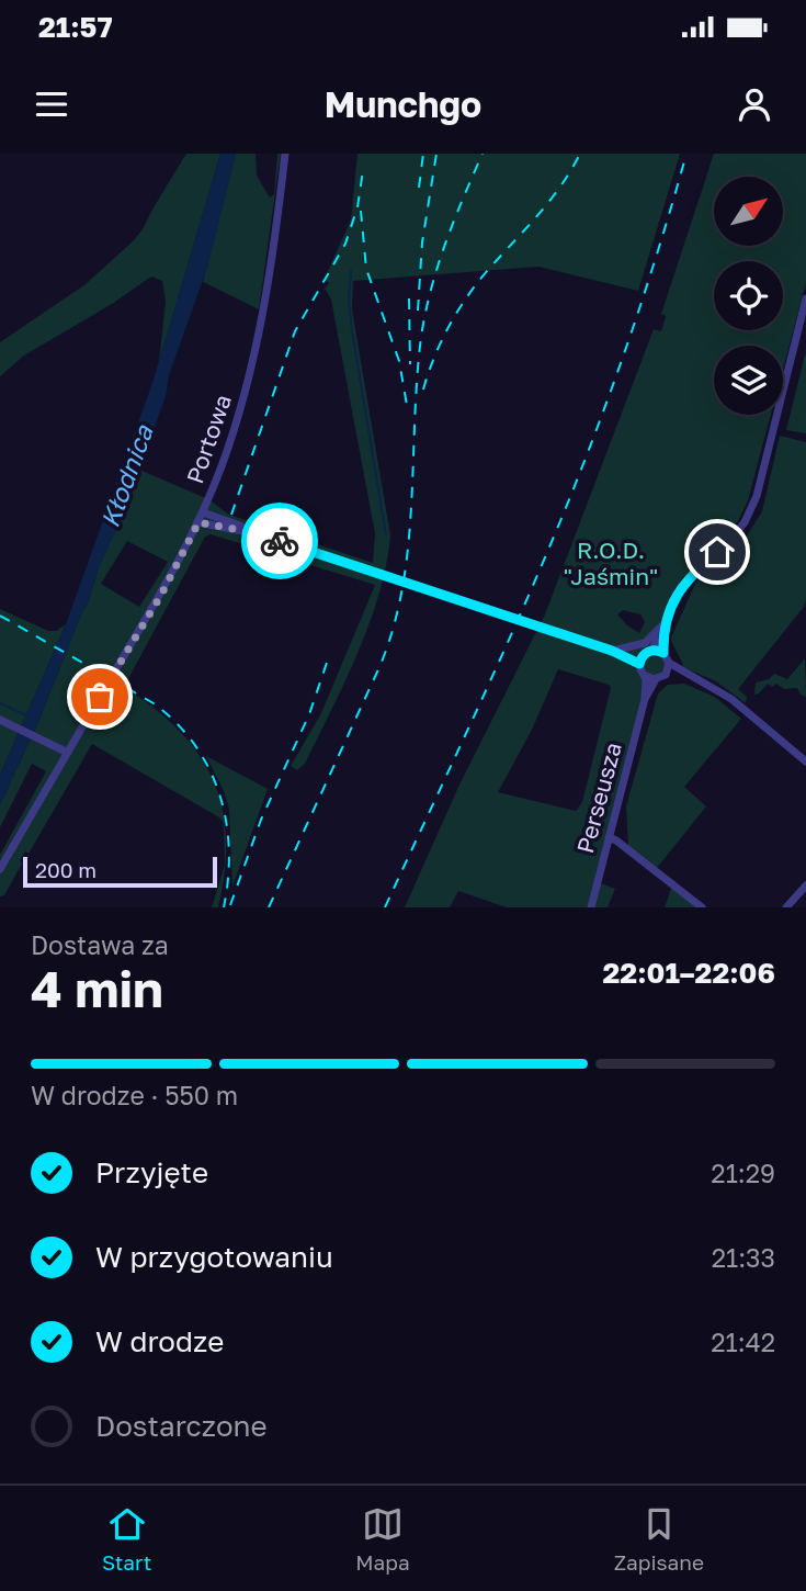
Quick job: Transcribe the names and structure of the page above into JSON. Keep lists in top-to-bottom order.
{
  "streets": {
    "street": ["Portowa", "Perseusza"]
  },
  "water": ["Kłodnica"],
  "parks": ["R.O.D. \"Jaśmin\""],
  "scale_bar": "200 m",
  "north": "top right",
  "page": {
    "status": "21:57",
    "header": "Munchgo",
    "scale": "200 m",
    "heading": ["4 min", "Dostawa za", "22:01–22:06"],
    "bar": "W drodze · 550 m",
    "list": [
      ["Przyjęte", "21:29"],
      ["W przygotowaniu", "21:33"],
      ["W drodze", "21:42"],
      "Dostarczone"
    ],
    "tabs": ["Start", "Mapa", "Zapisane"]
  }
}
